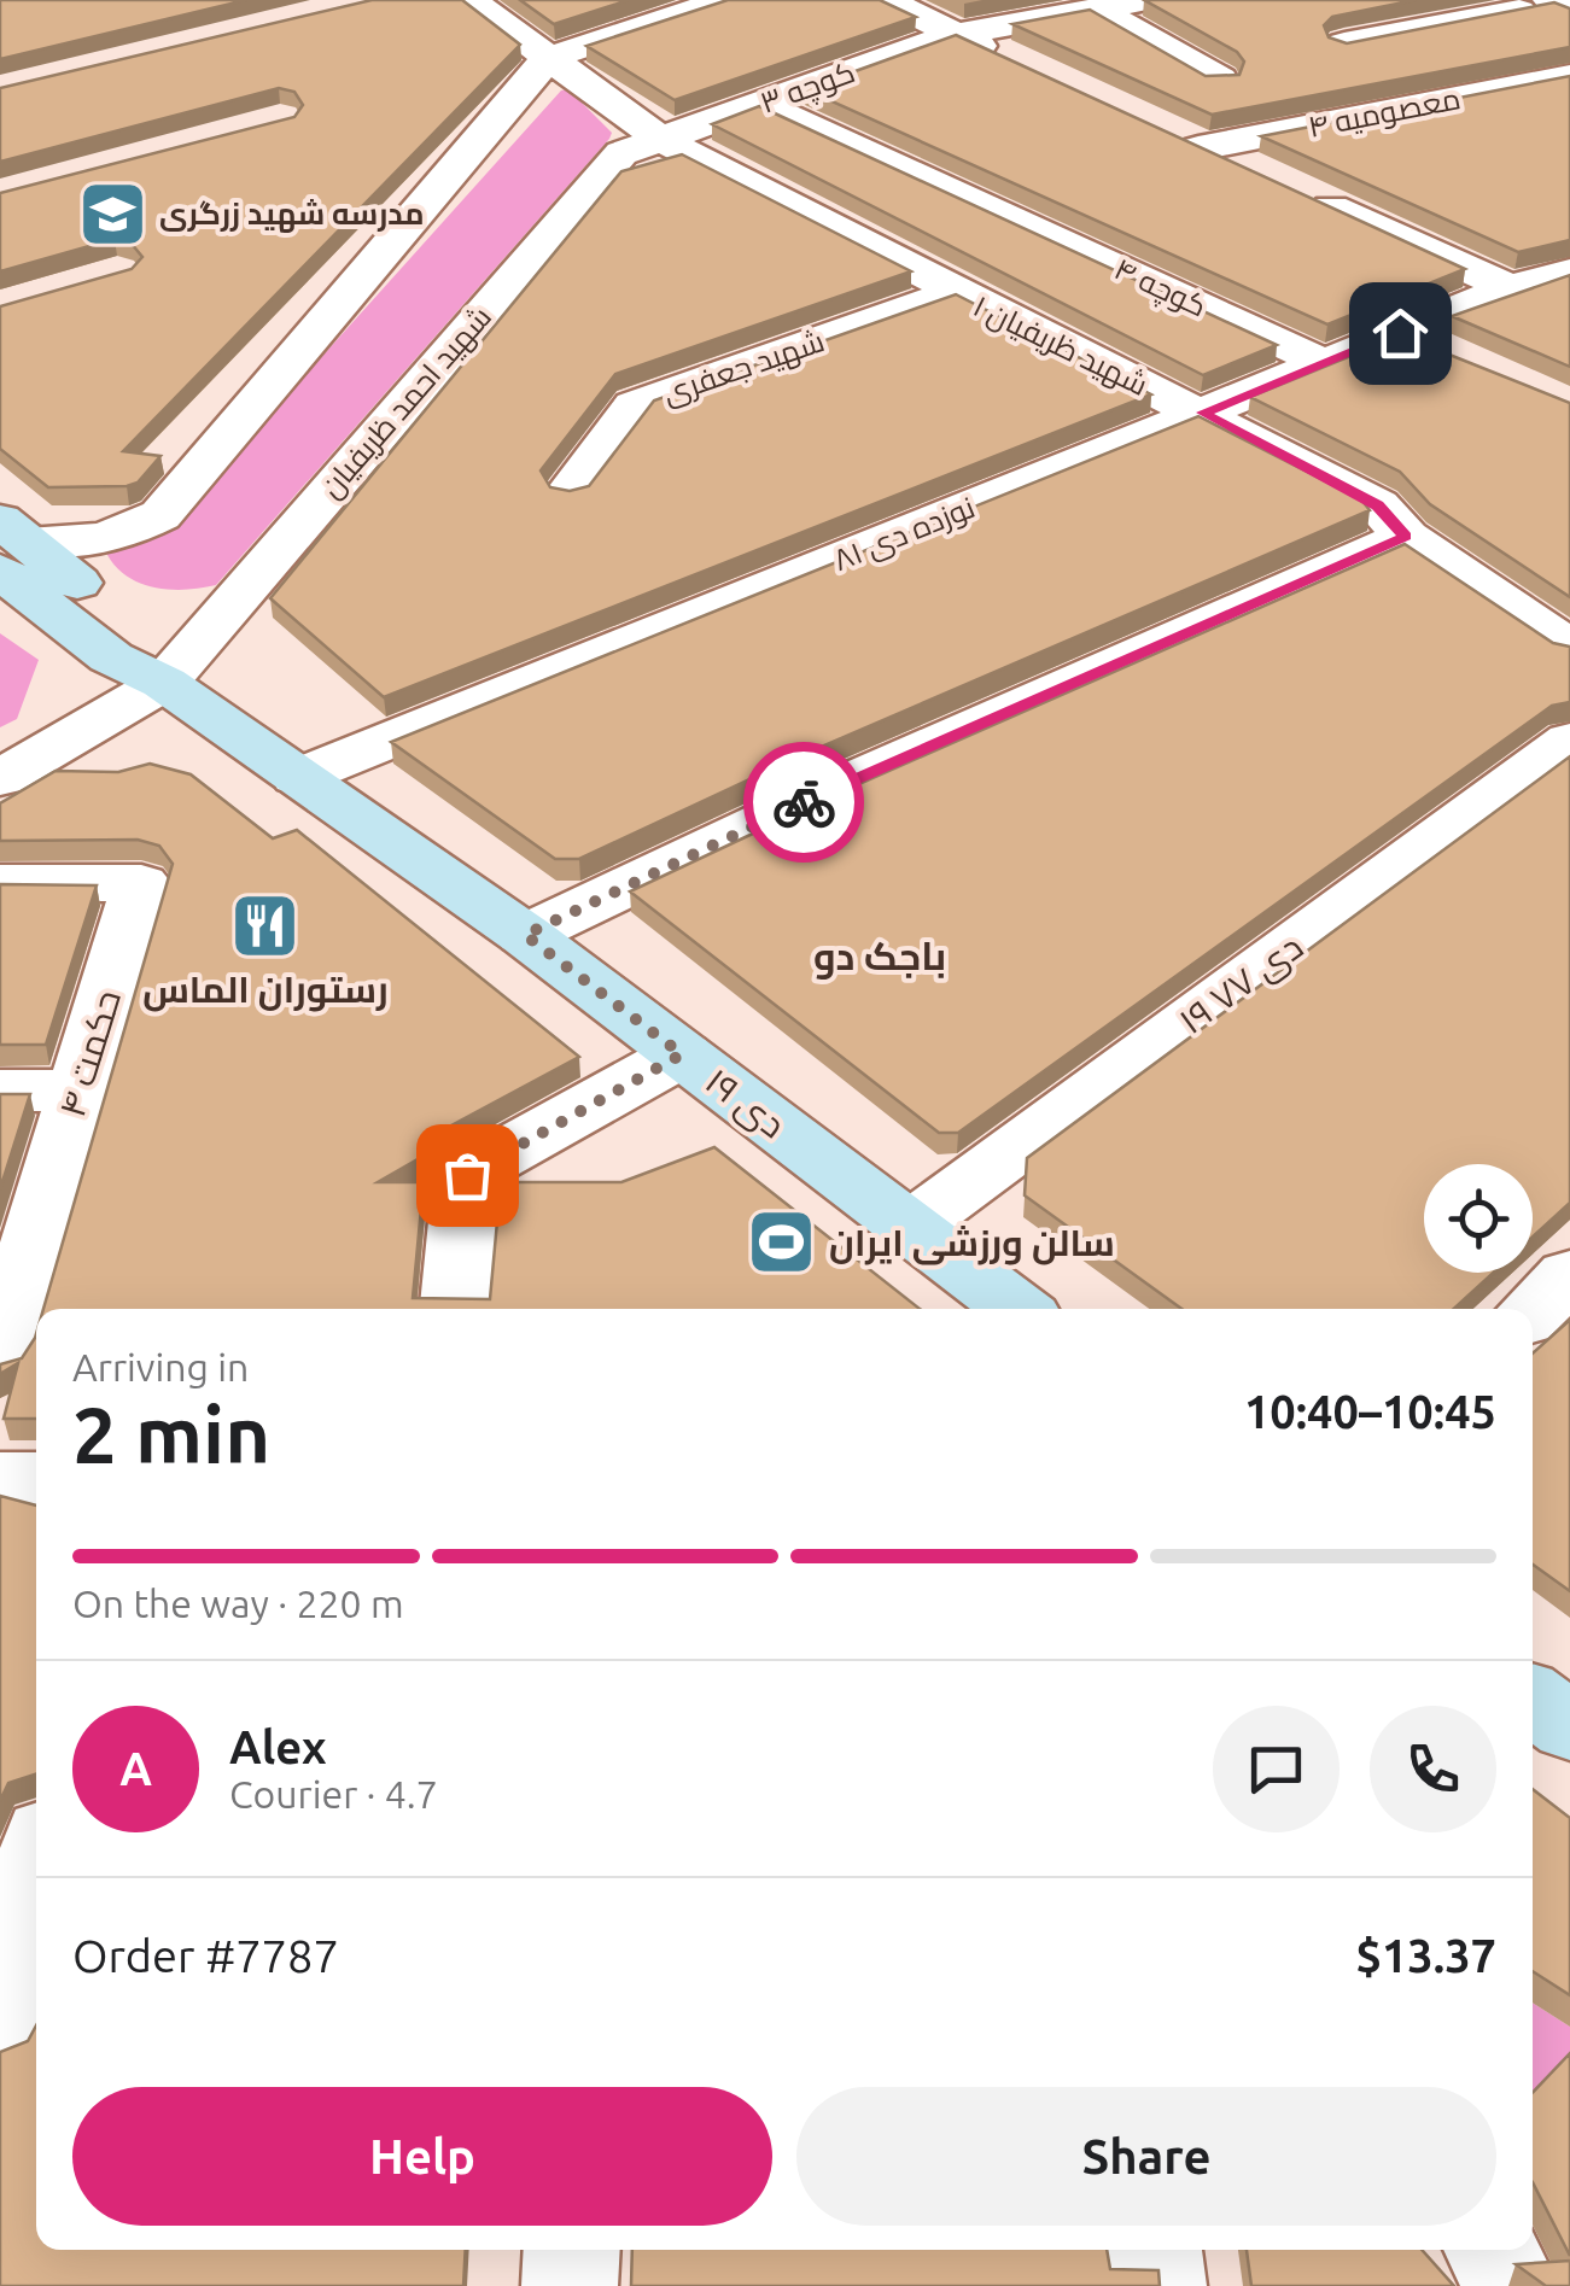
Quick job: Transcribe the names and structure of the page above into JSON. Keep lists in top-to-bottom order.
{
  "streets": {
    "main road": ["۱۹ دی"],
    "street": [
      "کوچه ۳",
      "معصومیه ۴",
      "کوچه ۴",
      "شهید ظریفیان ۱",
      "شهید جعفری",
      "شهید احمد ظریفیان",
      "نوزده دی ۸۱",
      "۱۹ دی ۷۷",
      "حکمت ۴"
    ]
  },
  "crossings": [
    ["کوچه ۳", "کوچه ۴"],
    ["کوچه ۳", "شهید ظریفیان ۱"],
    ["کوچه ۳", "شهید احمد ظریفیان"],
    ["کوچه ۴", "نوزده دی ۸۱"],
    ["شهید ظریفیان ۱", "شهید جعفری"],
    ["شهید ظریفیان ۱", "شهید احمد ظریفیان"],
    ["شهید ظریفیان ۱", "نوزده دی ۸۱"],
    ["شهید احمد ظریفیان", "۱۹ دی"],
    ["نوزده دی ۸۱", "۱۹ دی"],
    ["۱۹ دی ۷۷", "۱۹ دی"]
  ],
  "districts": ["باجک دو"],
  "places": {
    "school or university": ["مدرسه شهید زرگری"],
    "restaurant": ["رستوران الماس"],
    "sports": ["سالن ورزشی ایران"]
  },
  "page": {
    "heading": ["2 min", "Arriving in", "10:40–10:45"],
    "panel": [
      "Alex",
      "Courier · 4.7",
      "Order #7787",
      "$13.37"
    ],
    "bar": "On the way · 220 m",
    "round": "A",
    "buttons": ["Help", "Share"]
  }
}
